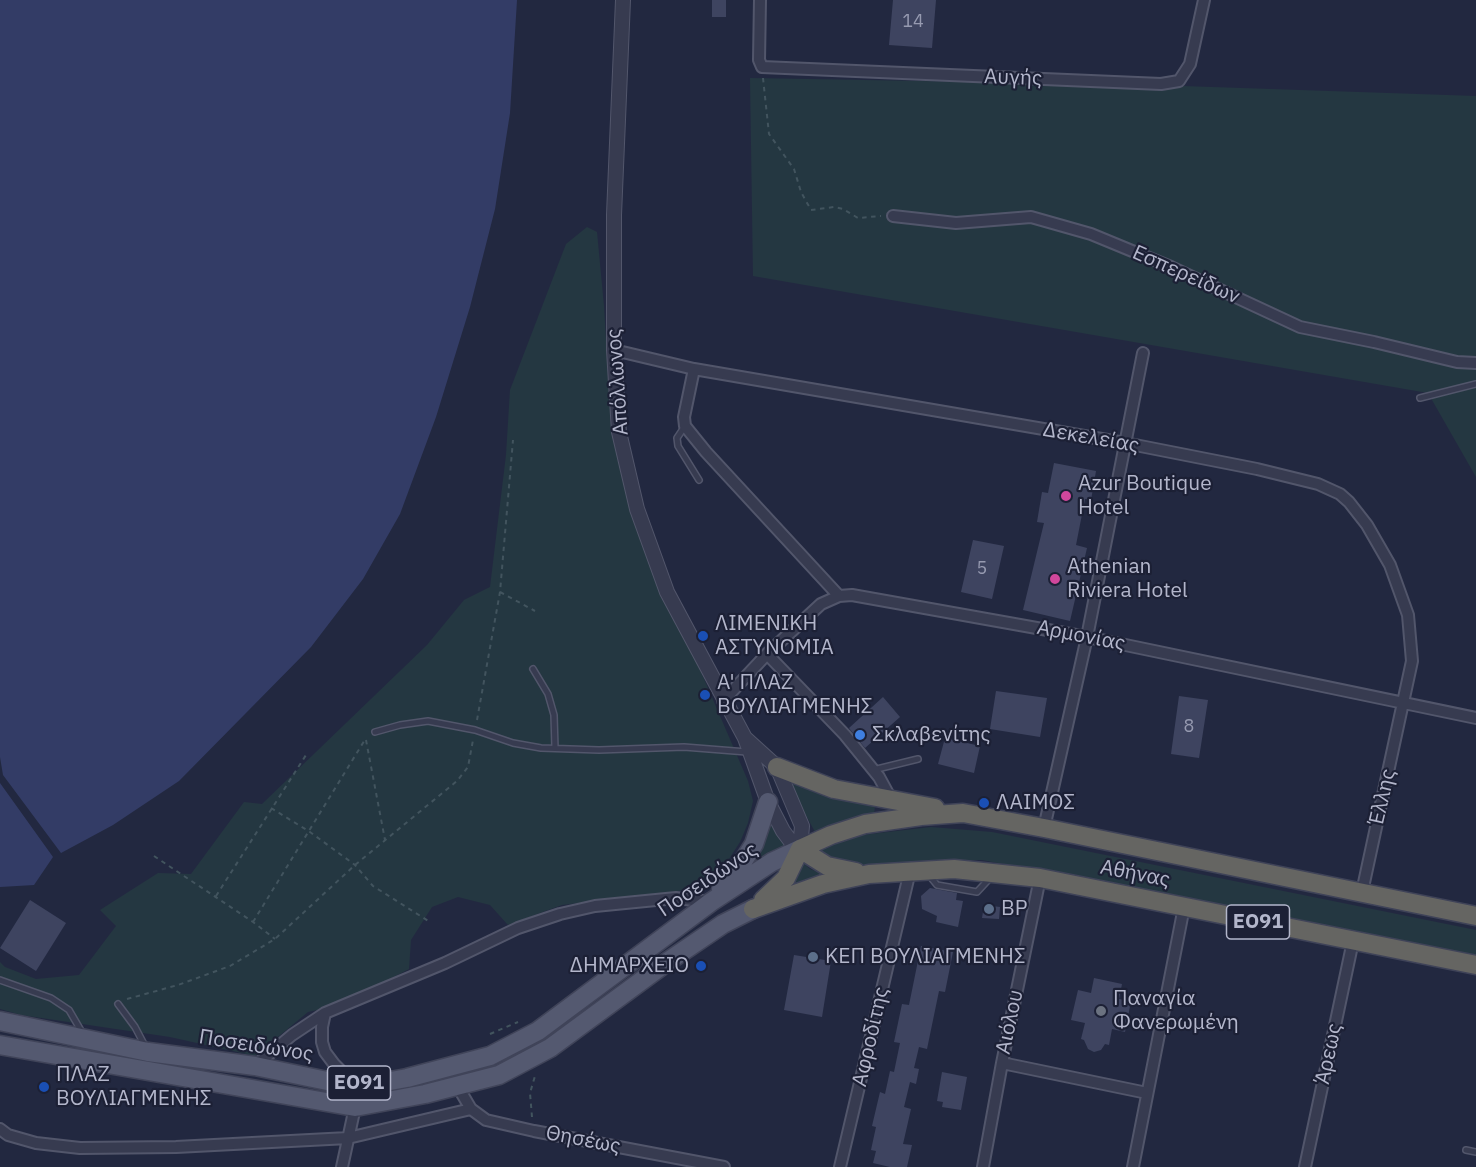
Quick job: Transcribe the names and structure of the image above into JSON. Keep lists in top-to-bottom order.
{
  "streets": {
    "highway": ["Αθήνας", "Ποσειδώνος", "ΕΟ91"],
    "street": [
      "Αυγής",
      "Εσπερείδων",
      "Απόλλωνος",
      "Δεκελείας",
      "Αρμονίας",
      "Έλλης",
      "Αιόλου",
      "Αφροδίτης",
      "Άρεως",
      "Θησέως"
    ]
  },
  "crossings": [
    ["Απόλλωνος", "Δεκελείας"],
    ["Δεκελείας", "Αρμονίας"],
    ["Δεκελείας", "Έλλης"],
    ["Αρμονίας", "Έλλης"],
    ["Έλλης", "Αθήνας"],
    ["Αθήνας", "Ποσειδώνος"],
    ["Αθήνας", "Αιόλου"],
    ["Αθήνας", "Αφροδίτης"],
    ["Αθήνας", "Άρεως"]
  ],
  "places": [
    "Azur Boutique Hotel",
    "Athenian Riviera Hotel",
    "ΛΙΜΕΝΙΚΗ ΑΣΤΥΝΟΜΙΑ",
    "Α' ΠΛΑΖ ΒΟΥΛΙΑΓΜΕΝΗΣ",
    "Σκλαβενίτης",
    "ΛΑΙΜΟΣ",
    "BP",
    "ΚΕΠ ΒΟΥΛΙΑΓΜΕΝΗΣ",
    "ΔΗΜΑΡΧΕΙΟ",
    "Παναγία Φανερωμένη",
    "ΠΛΑΖ ΒΟΥΛΙΑΓΜΕΝΗΣ"
  ],
  "house_numbers": ["14", "5", "8"]
}
